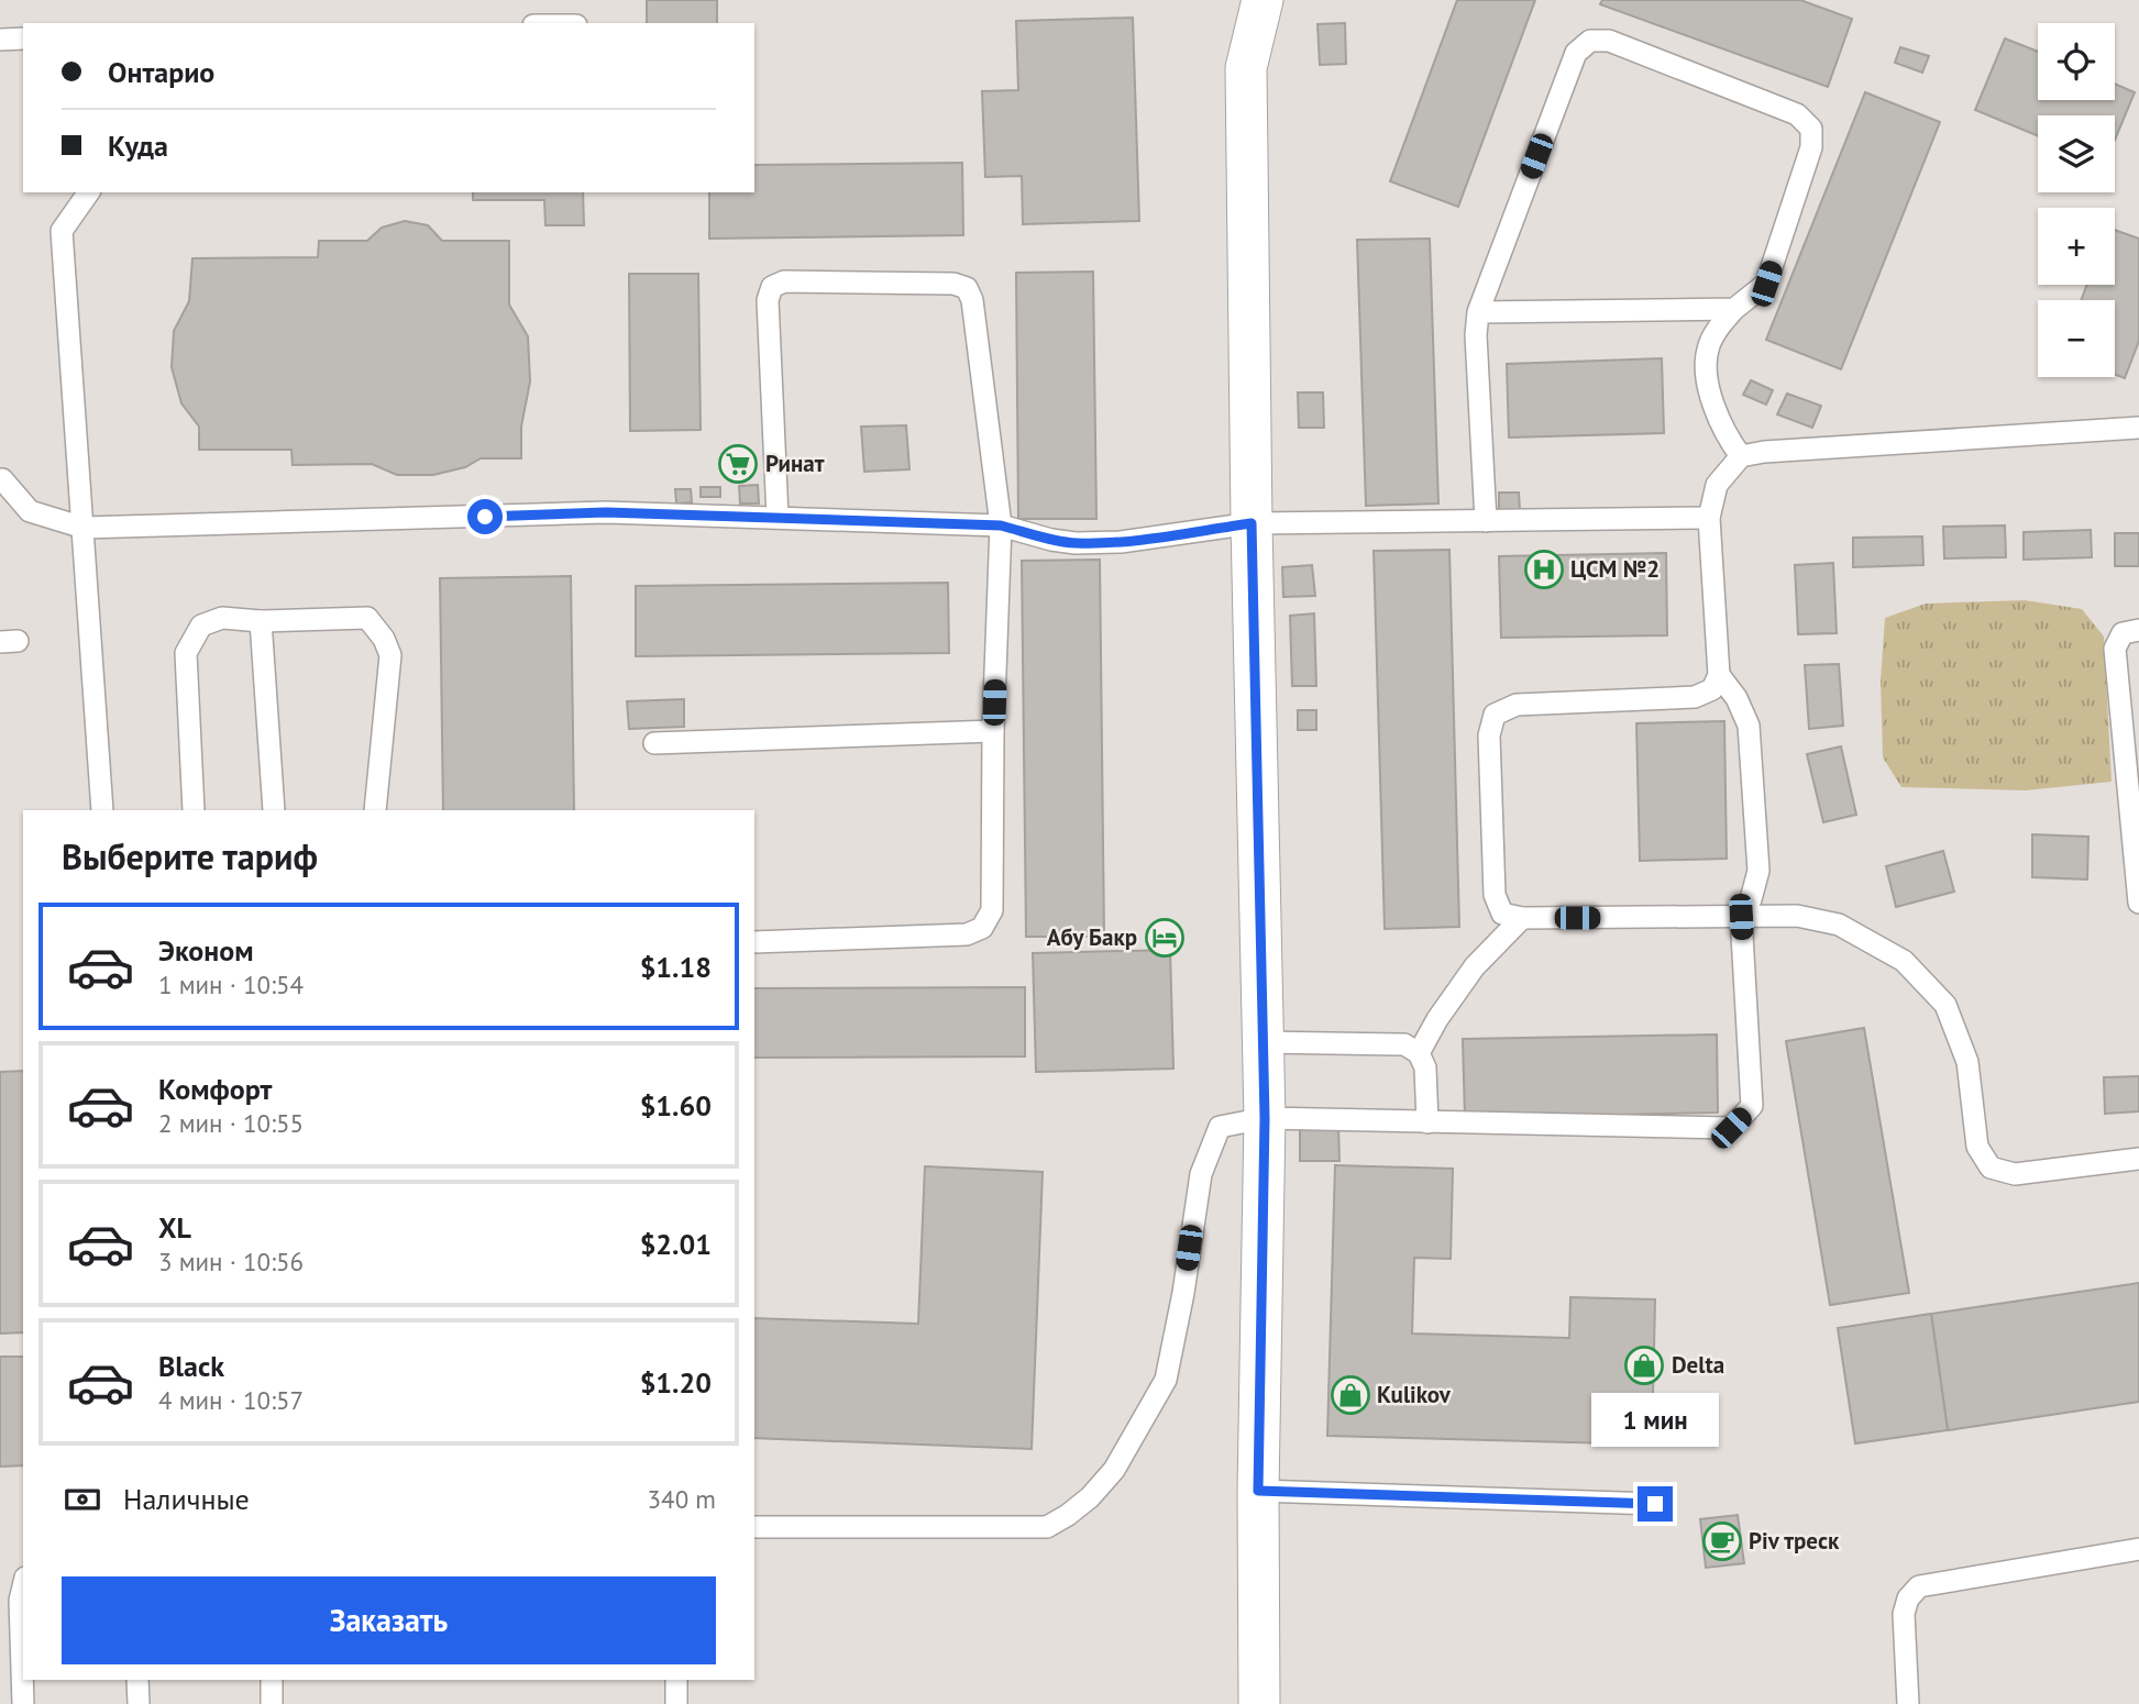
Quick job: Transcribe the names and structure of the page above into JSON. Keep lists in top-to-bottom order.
{
  "places": {
    "supermarket": ["Ринат"],
    "hospital": ["ЦСМ №2"],
    "hotel": ["Абу Бакр"],
    "shop": ["Delta", "Kulikov"],
    "cafe": ["Piv треск"]
  },
  "page": {
    "map_buttons": ["+", "−"],
    "banner": ["Онтарио", "Куда"],
    "heading": "Выберите тариф",
    "list": [
      {
        "name": "Эконом",
        "note": "1 мин · 10:54",
        "value": "$1.18"
      },
      {
        "name": "Комфорт",
        "note": "2 мин · 10:55",
        "value": "$1.60"
      },
      {
        "name": "XL",
        "note": "3 мин · 10:56",
        "value": "$2.01"
      },
      {
        "name": "Black",
        "note": "4 мин · 10:57",
        "value": "$1.20"
      }
    ],
    "bubble": "1 мин",
    "pay": ["Наличные", "340 m"],
    "buttons": "Заказать"
  }
}
